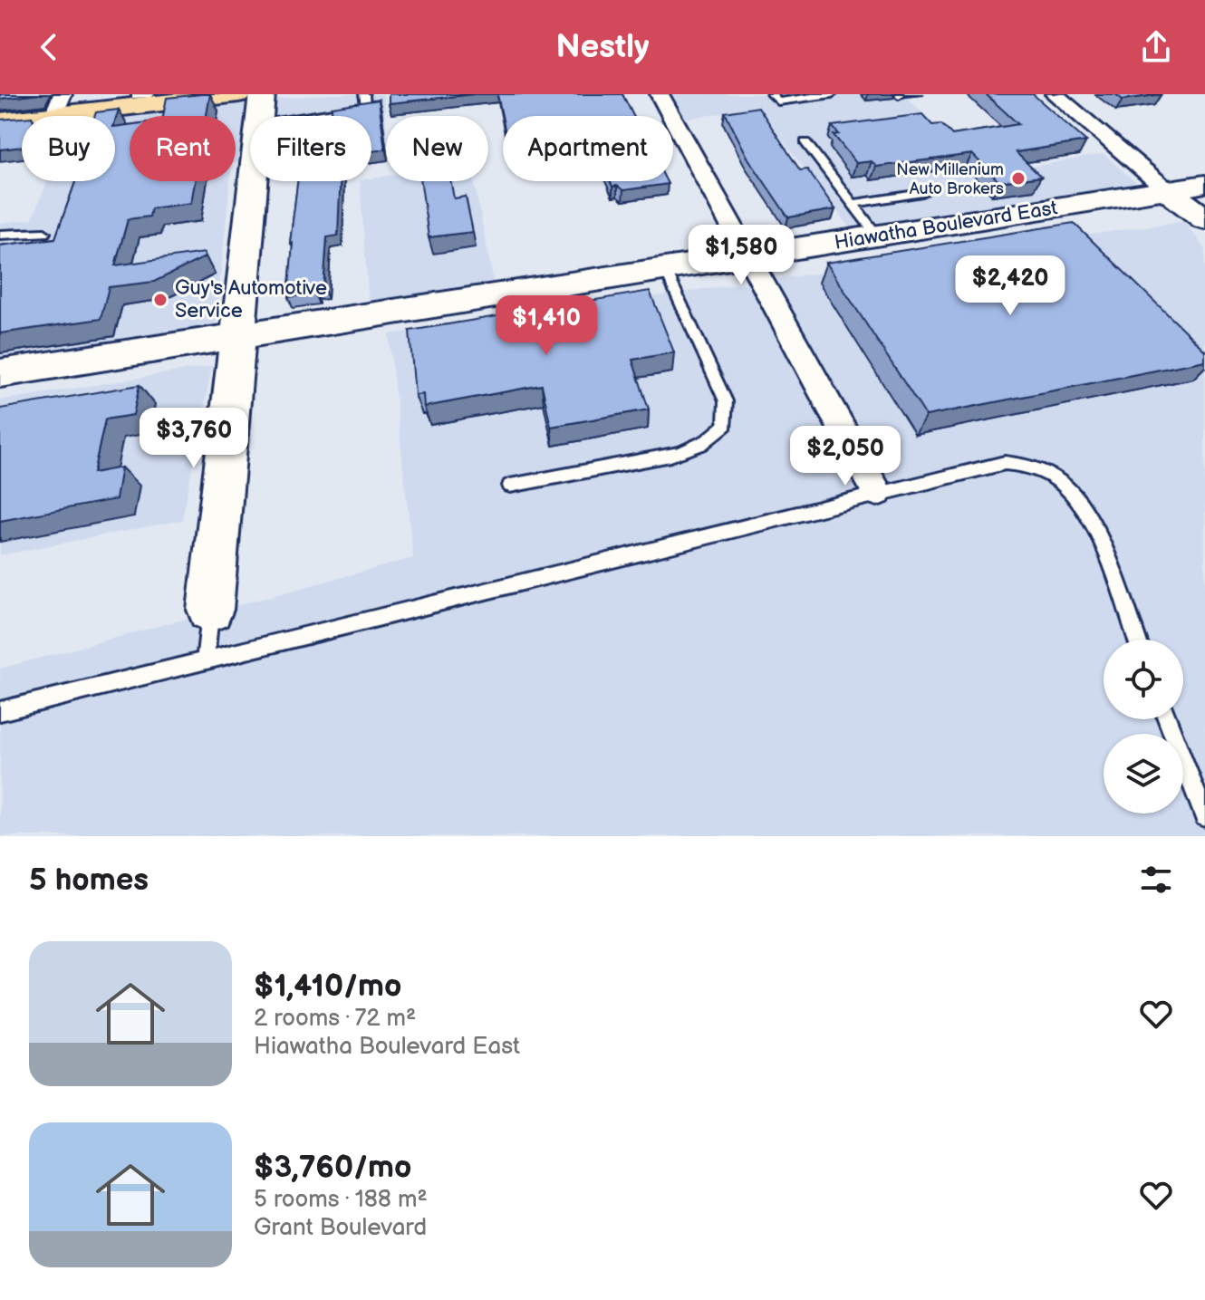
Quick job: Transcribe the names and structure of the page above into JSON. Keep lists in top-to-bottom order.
{
  "streets": {
    "street": ["Hiawatha Boulevard East"]
  },
  "places": ["New Millenium Auto Brokers", "Guy's Automotive Service"],
  "page": {
    "header": "Nestly",
    "chip": [
      "Buy",
      "Rent",
      "Filters",
      "New",
      "Apartment"
    ],
    "price": [
      "$1,580",
      "$2,420",
      "$1,410",
      "$3,760",
      "$2,050"
    ],
    "heading": "5 homes",
    "list": [
      {
        "name": "$1,410/mo",
        "note": "2 rooms · 72 m² · Hiawatha Boulevard East"
      },
      {
        "name": "$3,760/mo",
        "note": "5 rooms · 188 m² · Grant Boulevard"
      }
    ]
  }
}
